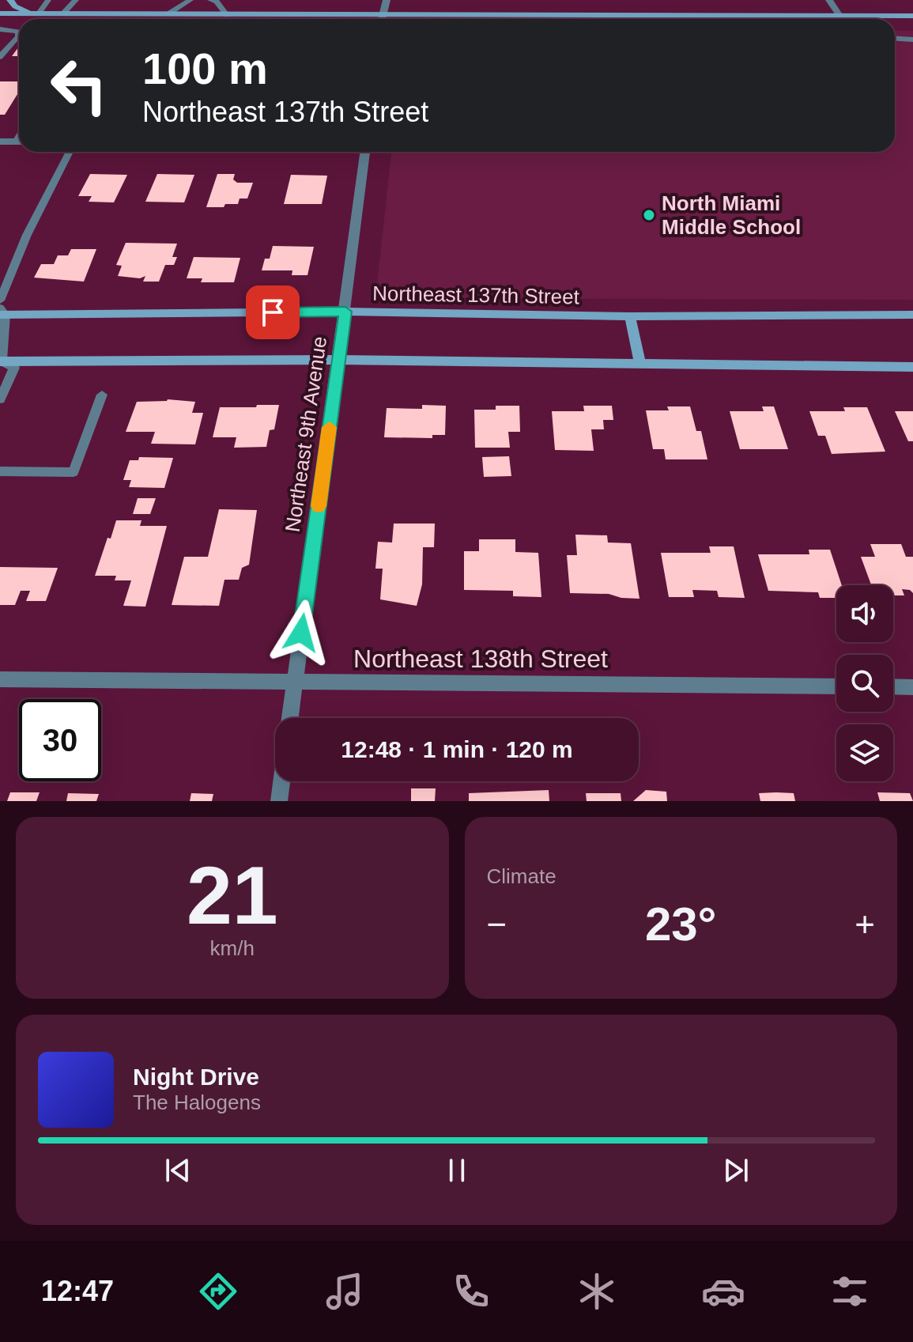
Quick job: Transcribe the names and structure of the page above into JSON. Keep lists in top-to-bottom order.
{
  "streets": {
    "street": ["Northeast 137th Street", "Northeast 9th Avenue", "Northeast 138th Street"]
  },
  "crossings": [
    ["Northeast 137th Street", "Northeast 9th Avenue"],
    ["Northeast 9th Avenue", "Northeast 138th Street"]
  ],
  "places": ["North Miami Middle School"],
  "page": {
    "turn": ["100 m", "Northeast 137th Street"],
    "limit": "30",
    "trip": "12:48 · 1 min · 120 m",
    "tile": [
      ["21", "km/h"],
      "Climate"
    ],
    "heat": ["−", "23°", "+"],
    "song": ["Night Drive", "The Halogens"],
    "tabs": "12:47"
  }
}
